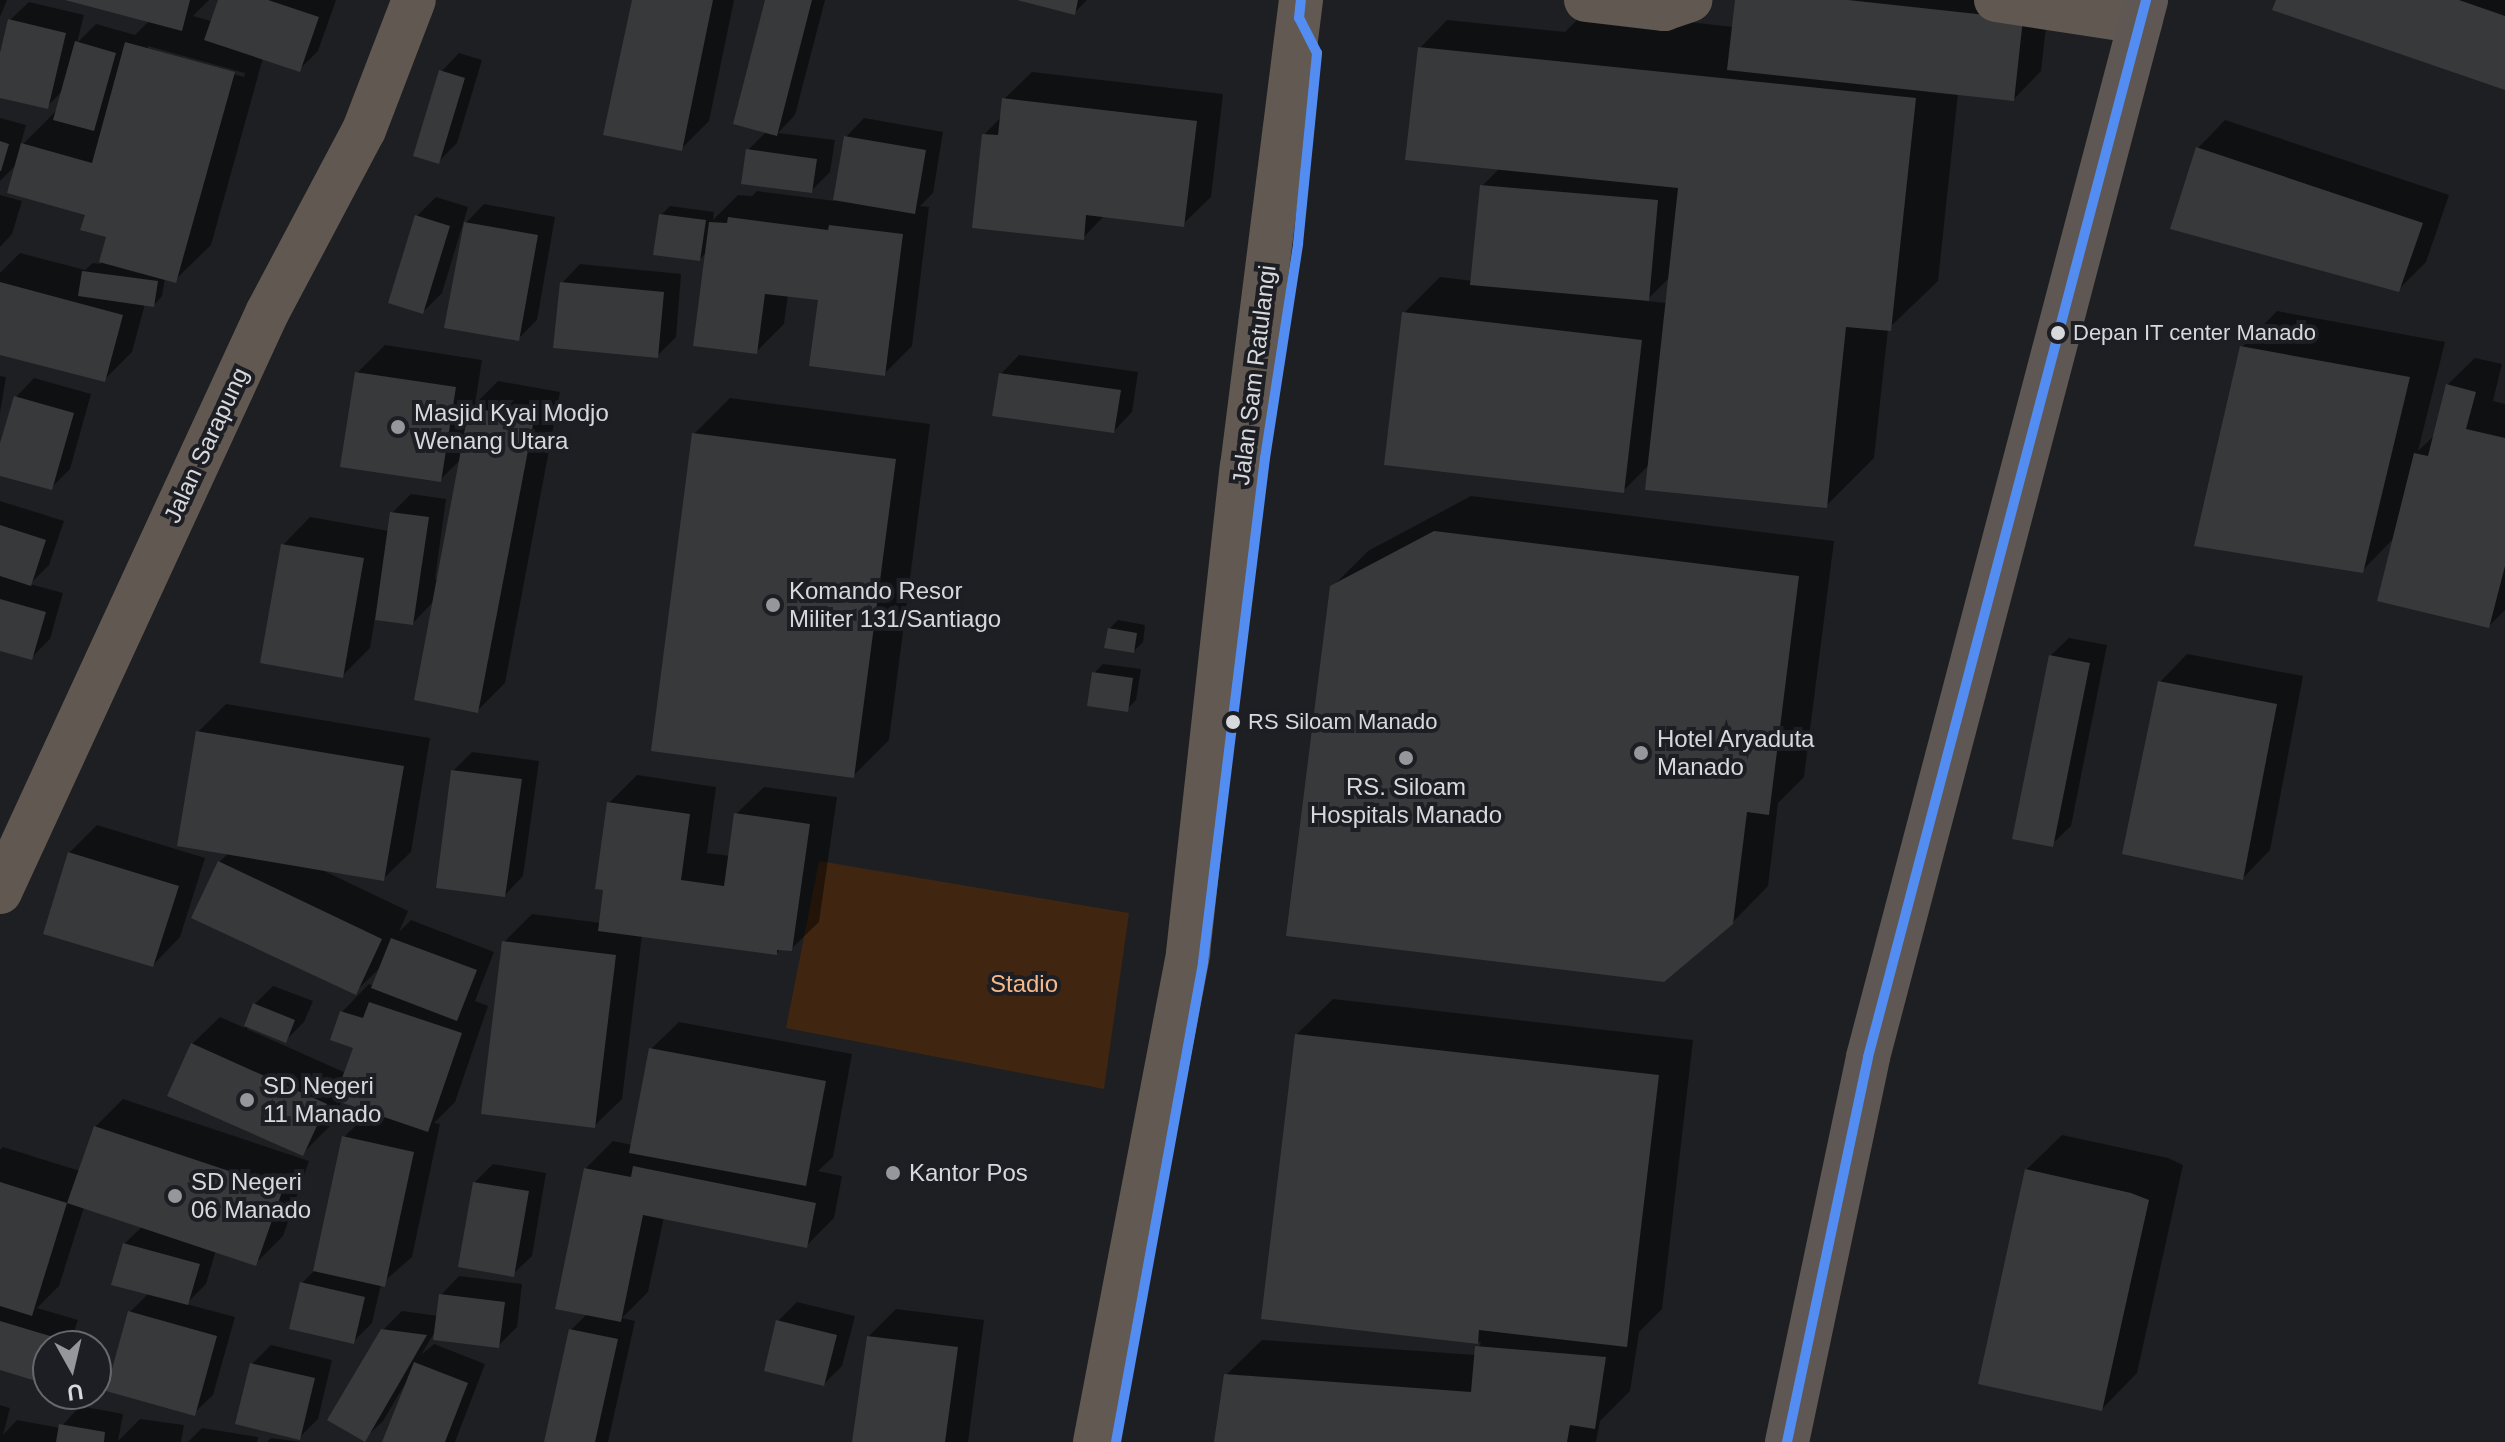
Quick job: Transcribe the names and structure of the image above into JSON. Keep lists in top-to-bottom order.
{
  "streets": {
    "main road": ["Jalan Sam Ratulangi"],
    "street": ["Jalan Sarapung"]
  },
  "parks": ["Stadio"],
  "places": [
    "Depan IT center Manado",
    "Masjid Kyai Modjo Wenang Utara",
    "Komando Resor Militer 131/Santiago",
    "RS Siloam Manado",
    "Hotel Aryaduta Manado",
    "RS. Siloam Hospitals Manado",
    "SD Negeri 11 Manado",
    "Kantor Pos",
    "SD Negeri 06 Manado"
  ],
  "north": "bottom"
}
